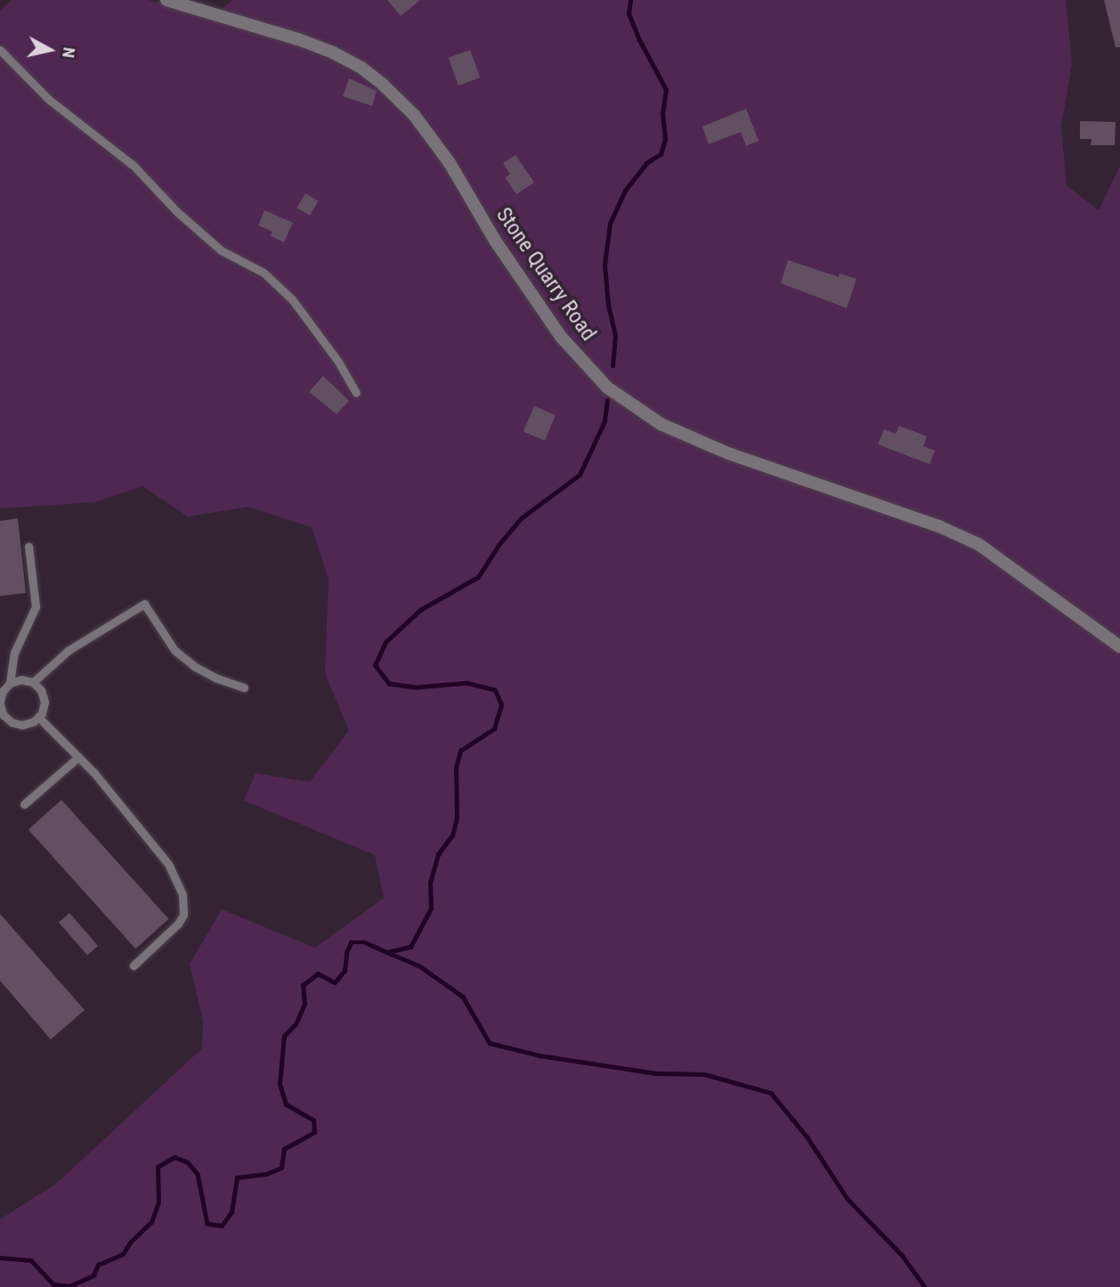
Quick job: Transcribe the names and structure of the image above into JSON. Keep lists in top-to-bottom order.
{
  "streets": {
    "street": ["Stone Quarry Road"]
  },
  "north": "right"
}
